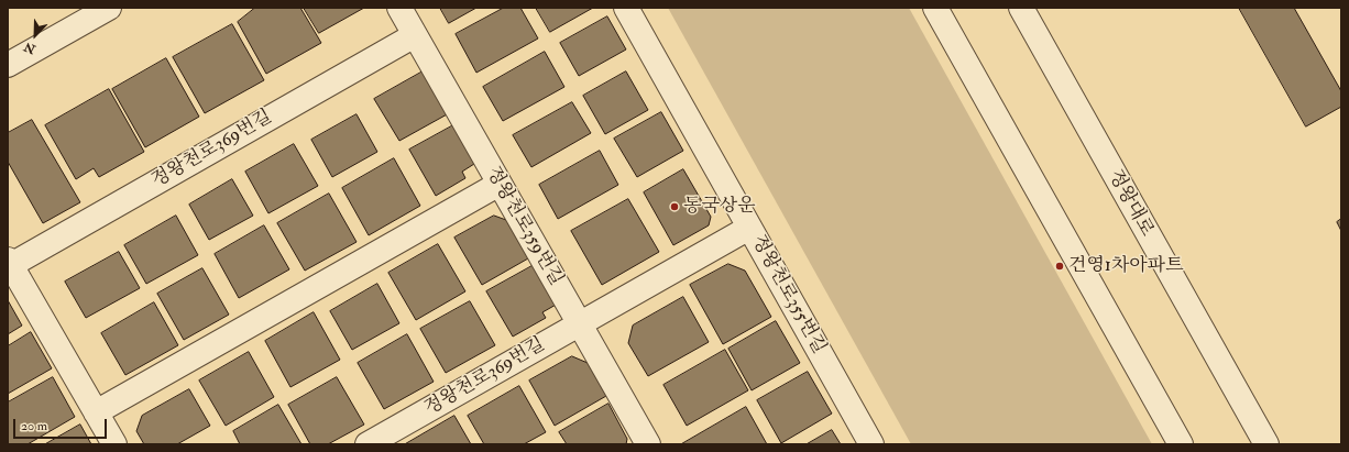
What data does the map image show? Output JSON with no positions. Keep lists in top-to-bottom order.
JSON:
{
  "streets": {
    "street": [
      "정왕천로369번길",
      "정왕대로",
      "정왕천로359번길",
      "정왕천로355번길"
    ]
  },
  "crossings": [
    ["정왕천로369번길", "정왕천로359번길"],
    ["정왕천로369번길", "정왕천로355번길"]
  ],
  "places": ["동국상운", "건영1차아파트"],
  "scale_bar": "20 m",
  "north": "bottom left"
}
